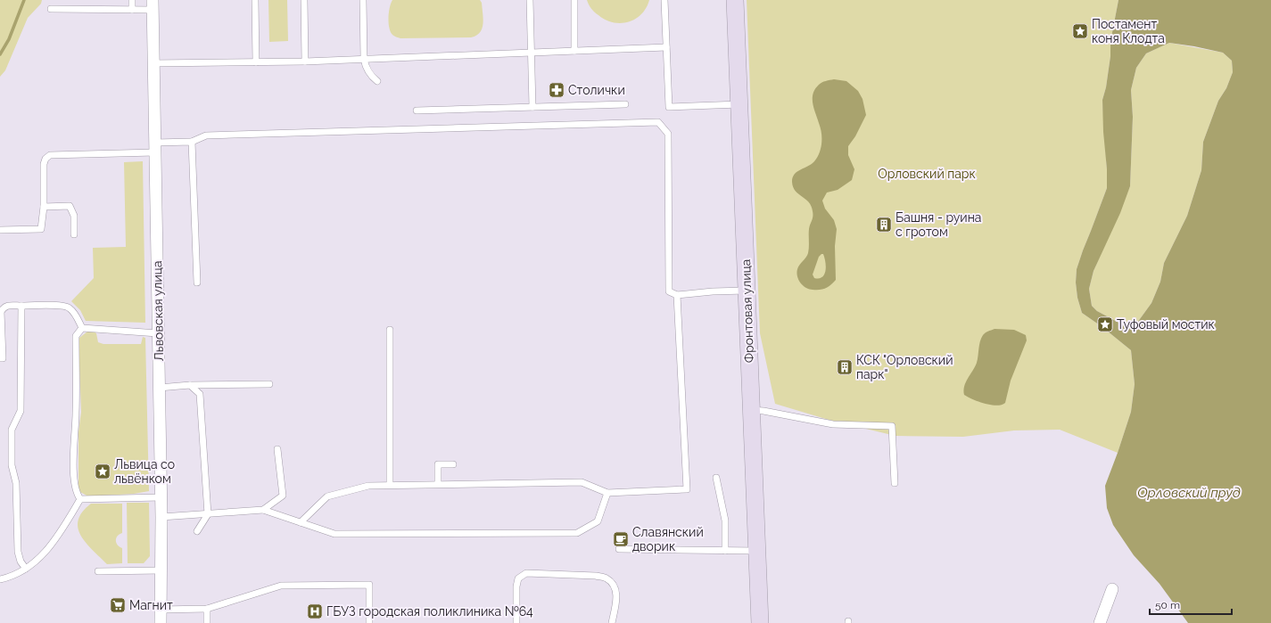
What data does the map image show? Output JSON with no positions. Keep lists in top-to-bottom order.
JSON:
{
  "streets": {
    "main road": ["Фронтовая улица"],
    "street": ["Львовская улица"]
  },
  "water": ["Орловский пруд"],
  "parks": ["Орловский парк"],
  "places": {
    "place": ["Постамент коня Клодта", "Туфовый мостик", "Львица со львёнком"],
    "pharmacy": ["Столички"],
    "building": ["Башня - руина с гротом", "КСК \"Орловский парк\""],
    "cafe": ["Славянский дворик"],
    "supermarket": ["Магнит"],
    "hospital": ["ГБУЗ городская поликлиника №64"]
  },
  "scale_bar": "50 m"
}
